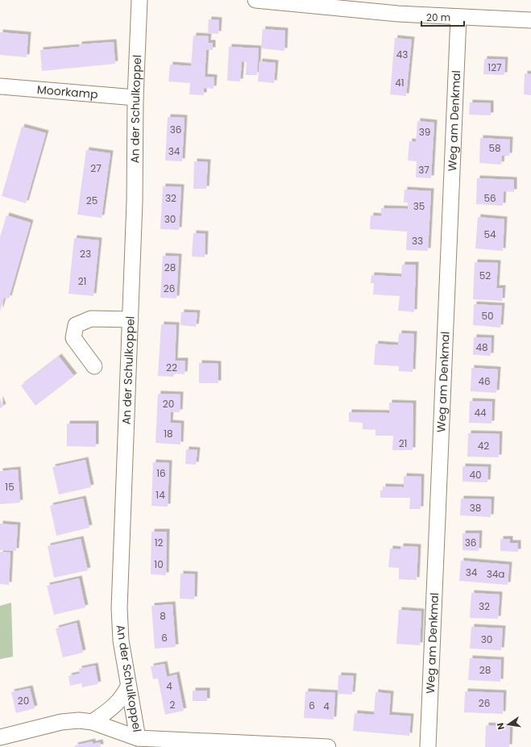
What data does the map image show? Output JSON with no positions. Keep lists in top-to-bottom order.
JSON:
{
  "streets": {
    "street": ["Moorkamp", "An der Schulkoppel", "Weg am Denkmal"]
  },
  "crossings": [
    ["Moorkamp", "An der Schulkoppel"]
  ],
  "house_numbers": [
    "43",
    "127",
    "41",
    "36",
    "39",
    "58",
    "34",
    "27",
    "37",
    "32",
    "56",
    "25",
    "35",
    "30",
    "54",
    "33",
    "23",
    "28",
    "52",
    "21",
    "26",
    "50",
    "48",
    "22",
    "46",
    "20",
    "44",
    "18",
    "21",
    "42",
    "16",
    "40",
    "15",
    "14",
    "38",
    "12",
    "36",
    "10",
    "34",
    "34a",
    "32",
    "8",
    "6",
    "30",
    "28",
    "4",
    "20",
    "26",
    "2",
    "6",
    "4"
  ],
  "scale_bar": "20 m",
  "north": "left"
}
